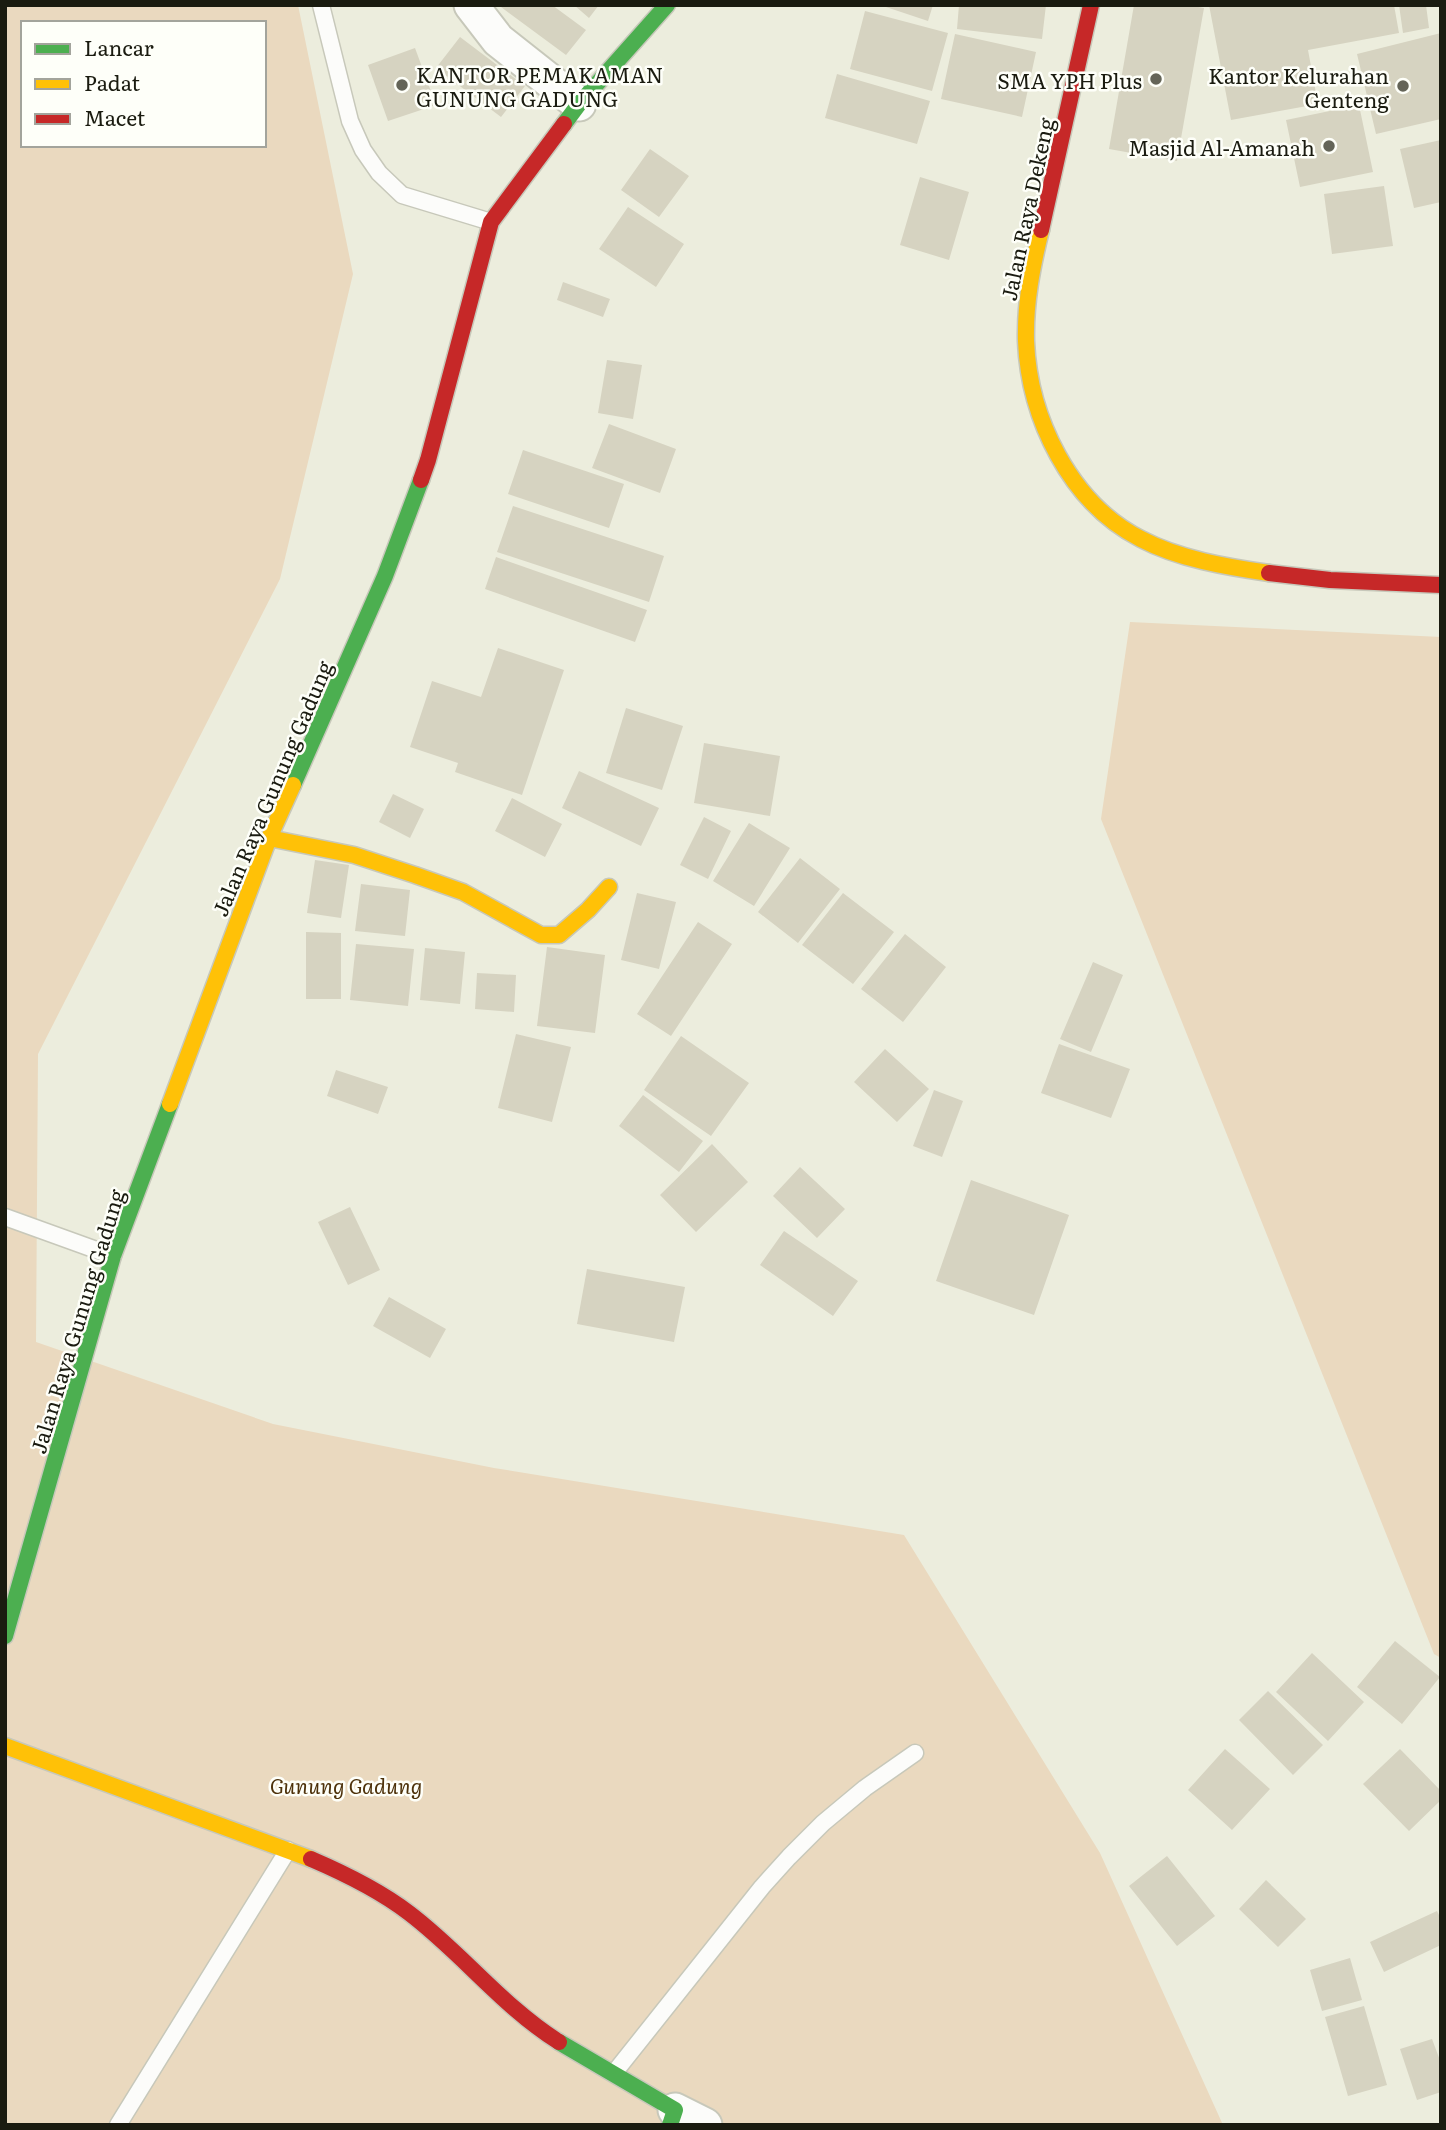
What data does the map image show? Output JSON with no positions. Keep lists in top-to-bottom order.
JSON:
{
  "streets": {
    "street": ["Jalan Raya Dekeng", "Jalan Raya Gunung Gadung"]
  },
  "parks": ["Gunung Gadung"],
  "places": [
    "SMA YPH Plus",
    "KANTOR PEMAKAMAN GUNUNG GADUNG",
    "Kantor Kelurahan Genteng",
    "Masjid Al-Amanah"
  ],
  "legend": ["Lancar", "Padat", "Macet"]
}
